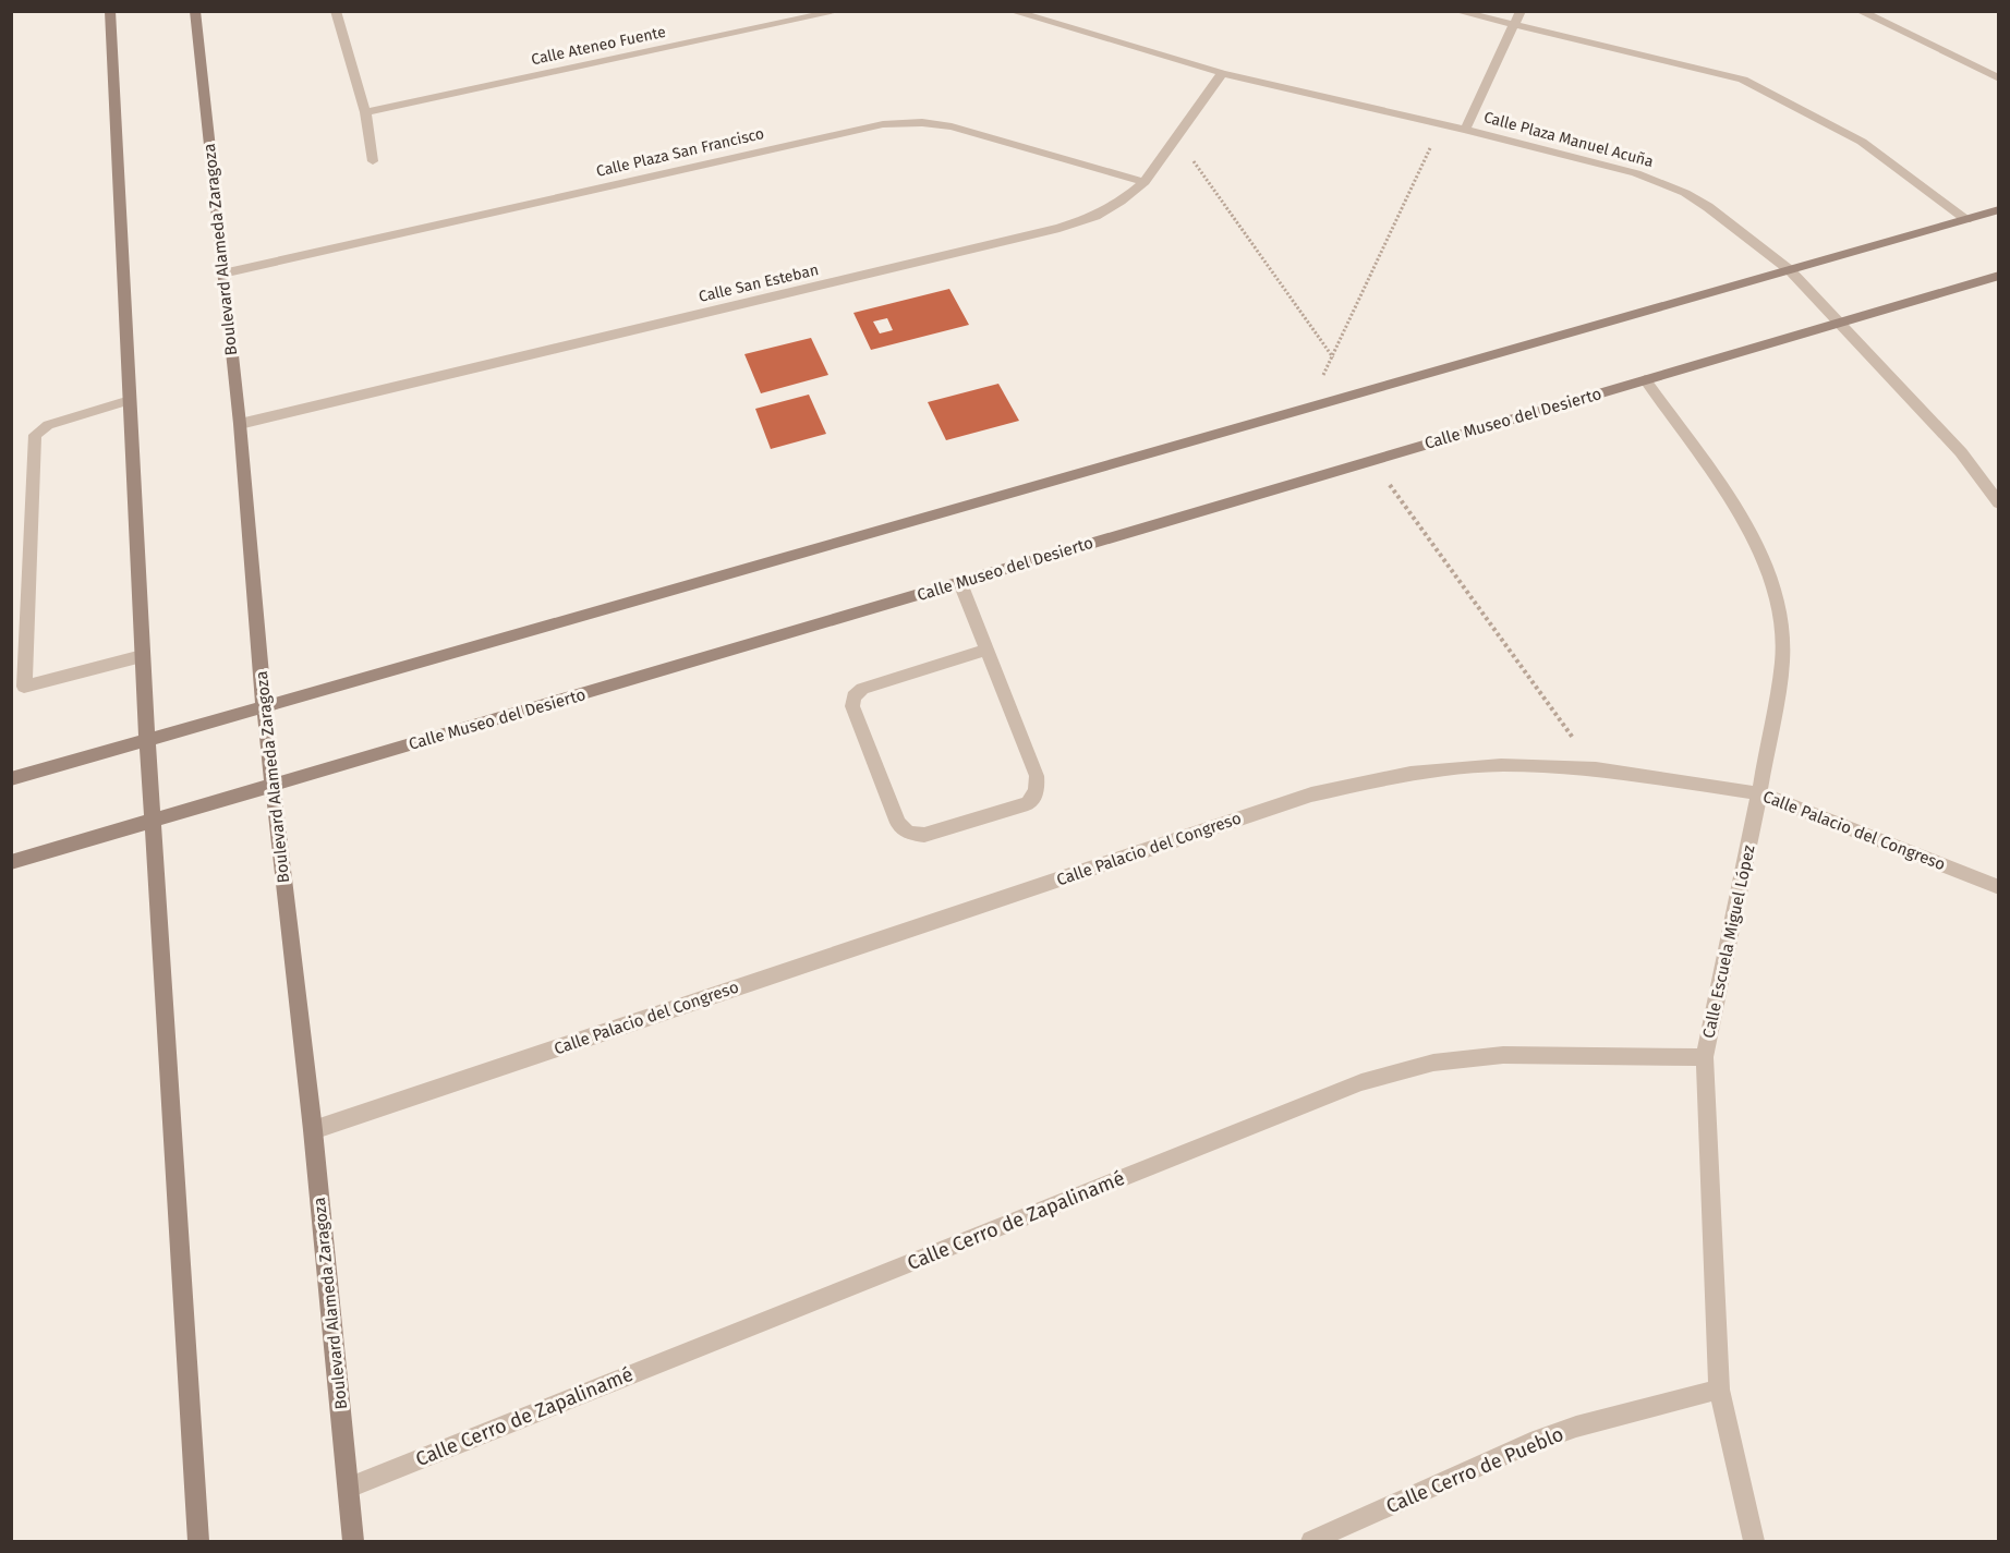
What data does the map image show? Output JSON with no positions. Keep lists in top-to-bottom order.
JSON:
{
  "streets": {
    "street": [
      "Calle Ateneo Fuente",
      "Calle Plaza Manuel Acuña",
      "Calle Plaza San Francisco",
      "Boulevard Alameda Zaragoza",
      "Calle San Esteban",
      "Calle Museo del Desierto",
      "Calle Palacio del Congreso",
      "Calle Escuela Miguel López",
      "Calle Cerro de Zapalinamé",
      "Calle Cerro de Pueblo"
    ]
  },
  "crossings": [
    ["Calle Plaza Manuel Acuña", "Calle San Esteban"],
    ["Calle Plaza Manuel Acuña", "Calle Museo del Desierto"],
    ["Calle Plaza San Francisco", "Boulevard Alameda Zaragoza"],
    ["Calle Plaza San Francisco", "Calle San Esteban"],
    ["Boulevard Alameda Zaragoza", "Calle San Esteban"],
    ["Boulevard Alameda Zaragoza", "Calle Museo del Desierto"],
    ["Boulevard Alameda Zaragoza", "Calle Palacio del Congreso"],
    ["Boulevard Alameda Zaragoza", "Calle Cerro de Zapalinamé"],
    ["Calle Museo del Desierto", "Calle Escuela Miguel López"],
    ["Calle Palacio del Congreso", "Calle Escuela Miguel López"],
    ["Calle Escuela Miguel López", "Calle Cerro de Zapalinamé"],
    ["Calle Escuela Miguel López", "Calle Cerro de Pueblo"]
  ]
}
